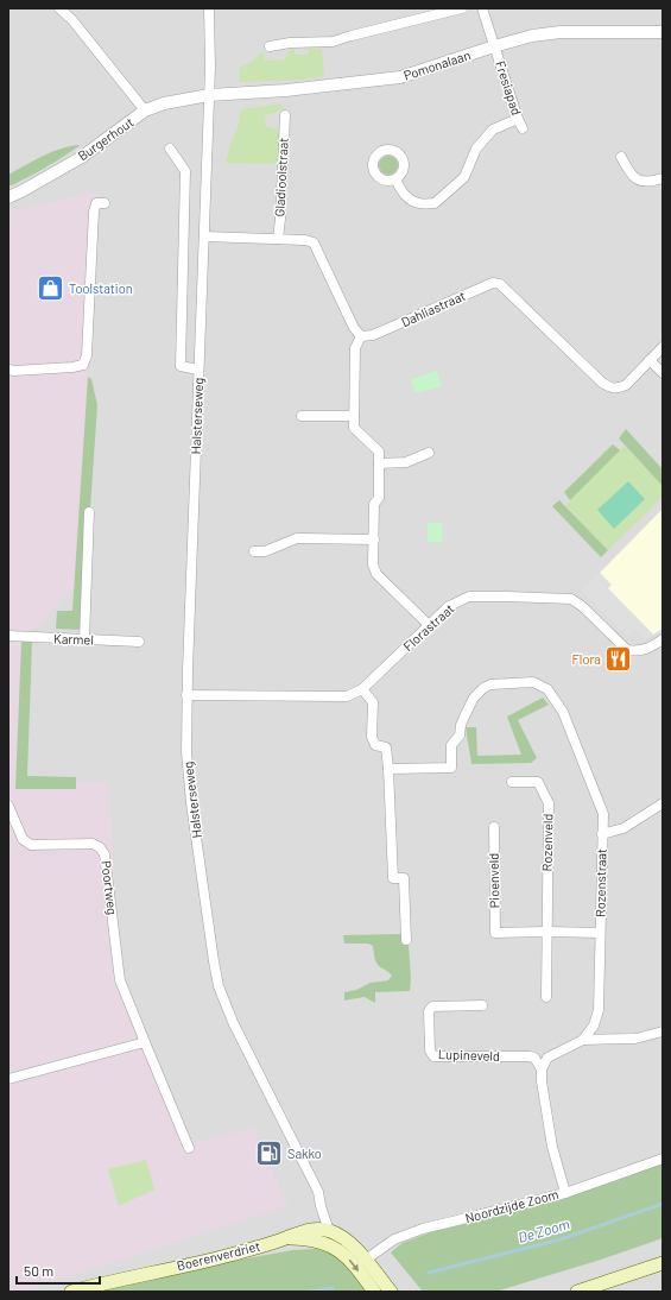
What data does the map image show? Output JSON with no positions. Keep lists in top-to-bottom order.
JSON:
{
  "streets": {
    "main road": ["Boerenverdriet"],
    "street": [
      "Pomonalaan",
      "Fresiapad",
      "Burgerhout",
      "Gladioolstraat",
      "Dahliastraat",
      "Halsterseweg",
      "Florastraat",
      "Karmel",
      "Rozenveld",
      "Pioenveld",
      "Rozenstraat",
      "Poortweg",
      "Lupineveld",
      "Noordzijde Zoom"
    ]
  },
  "crossings": [
    ["Pomonalaan", "Fresiapad"],
    ["Pomonalaan", "Burgerhout"],
    ["Pomonalaan", "Halsterseweg"],
    ["Burgerhout", "Halsterseweg"],
    ["Halsterseweg", "Florastraat"],
    ["Halsterseweg", "Boerenverdriet"],
    ["Rozenveld", "Pioenveld"]
  ],
  "water": ["De Zoom"],
  "places": {
    "shop": ["Toolstation"],
    "restaurant": ["Flora"],
    "fuel station": ["Sakko"]
  },
  "scale_bar": "50 m"
}
